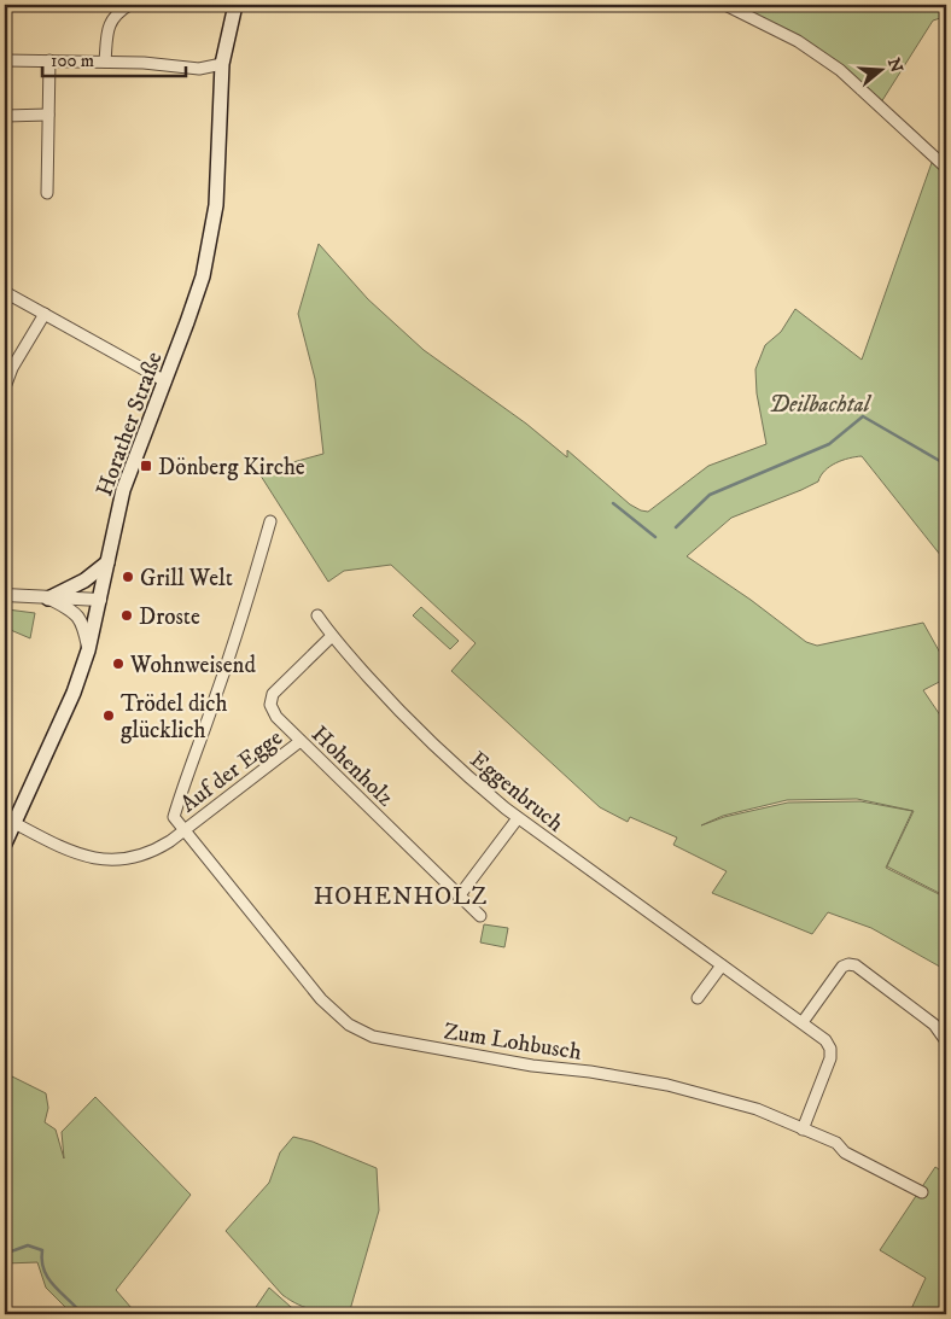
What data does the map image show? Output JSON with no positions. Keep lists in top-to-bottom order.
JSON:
{
  "streets": {
    "main road": ["Horather Straße"],
    "street": [
      "Hohenholz",
      "Auf der Egge",
      "Eggenbruch",
      "Zum Lohbusch"
    ]
  },
  "crossings": [
    ["Horather Straße", "Auf der Egge"],
    ["Hohenholz", "Auf der Egge"],
    ["Hohenholz", "Eggenbruch"],
    ["Auf der Egge", "Zum Lohbusch"],
    ["Eggenbruch", "Zum Lohbusch"]
  ],
  "districts": ["HOHENHOLZ"],
  "parks": ["Deilbachtal"],
  "places": {
    "transit": ["Dönberg Kirche"],
    "other": [
      "Grill Welt",
      "Droste",
      "Wohnweisend",
      "Trödel dich glücklich"
    ]
  },
  "scale_bar": "100 m",
  "north": "right"
}
